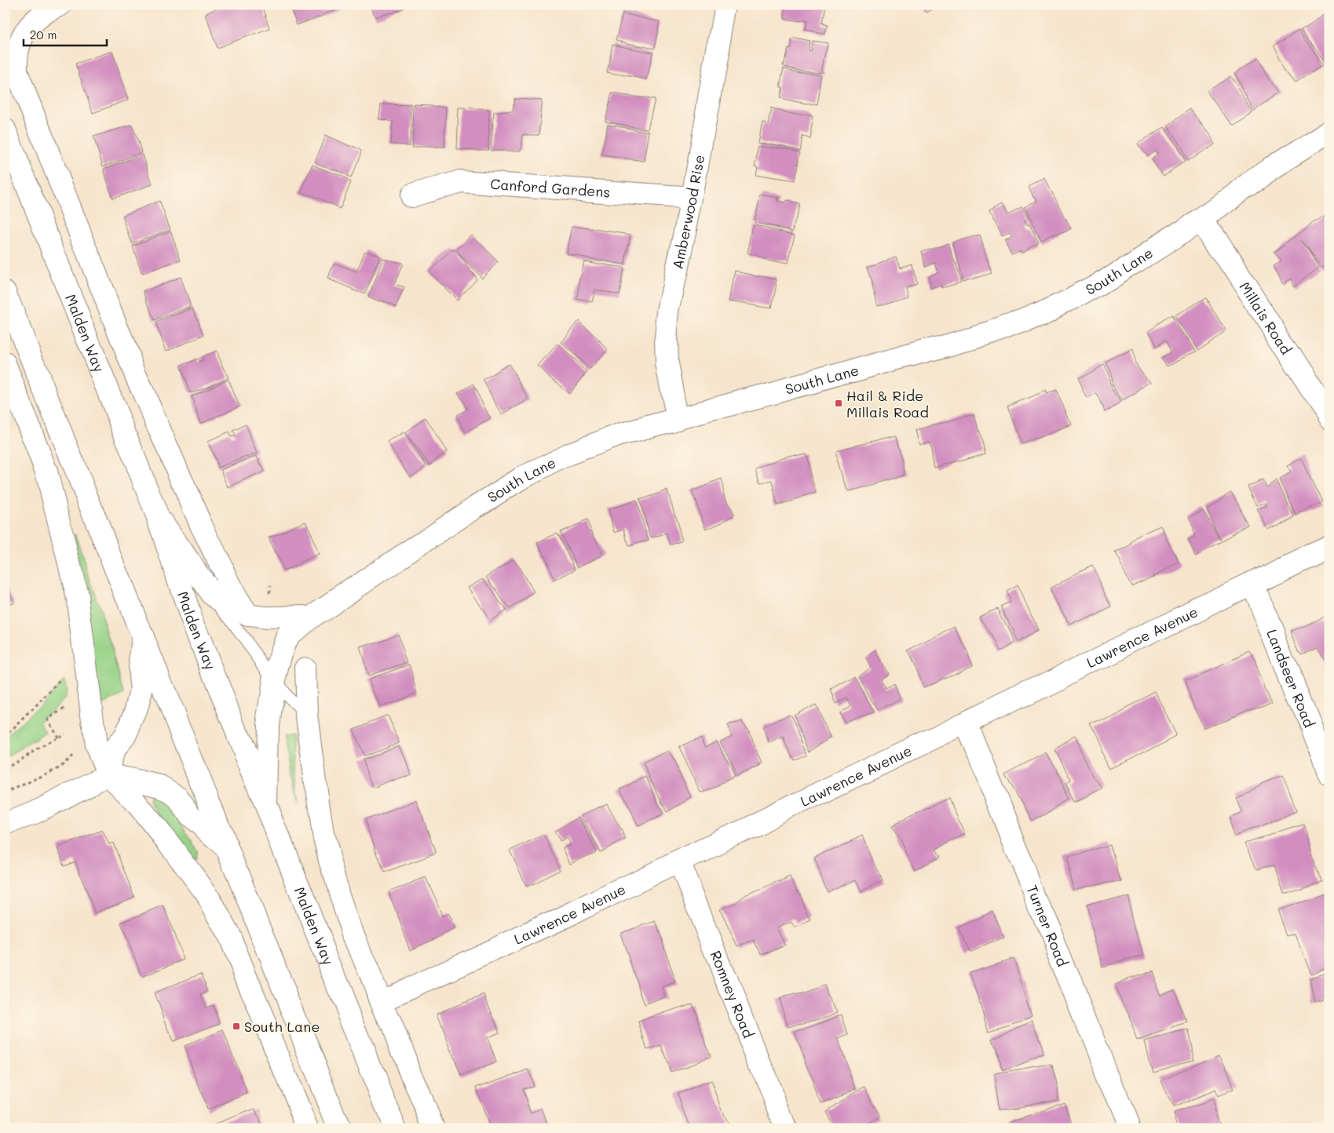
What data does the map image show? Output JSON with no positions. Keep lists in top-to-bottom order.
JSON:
{
  "streets": {
    "main road": [
      "Canford Gardens",
      "Amberwood Rise",
      "South Lane",
      "Millais Road",
      "Malden Way",
      "Lawrence Avenue",
      "Landseer Road",
      "Turner Road",
      "Romney Road"
    ]
  },
  "crossings": [
    ["Canford Gardens", "Amberwood Rise"],
    ["Amberwood Rise", "South Lane"],
    ["South Lane", "Millais Road"],
    ["South Lane", "Malden Way"],
    ["Lawrence Avenue", "Landseer Road"],
    ["Lawrence Avenue", "Turner Road"],
    ["Lawrence Avenue", "Romney Road"]
  ],
  "places": {
    "transit": ["Hail & Ride Millais Road", "South Lane"]
  },
  "scale_bar": "20 m"
}
